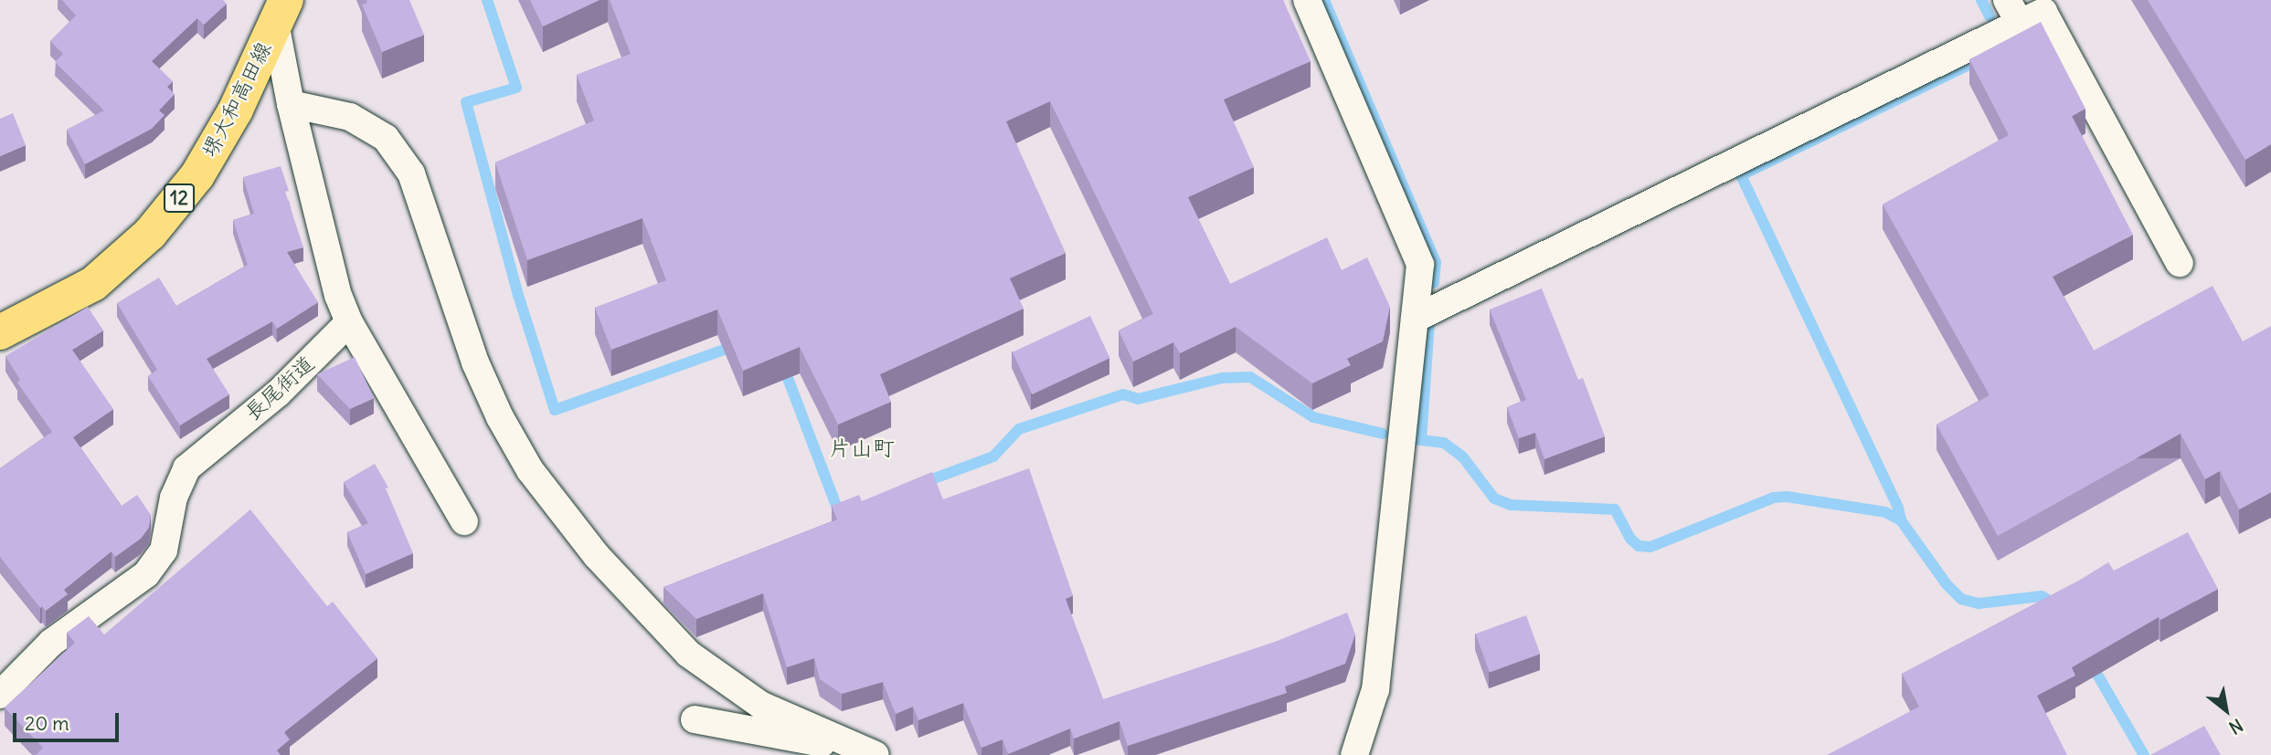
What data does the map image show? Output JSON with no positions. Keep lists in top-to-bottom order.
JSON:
{
  "streets": {
    "main road": ["堺大和高田線", "12"],
    "street": ["長尾街道"]
  },
  "districts": ["片山町"],
  "scale_bar": "20 m",
  "north": "bottom right"
}
